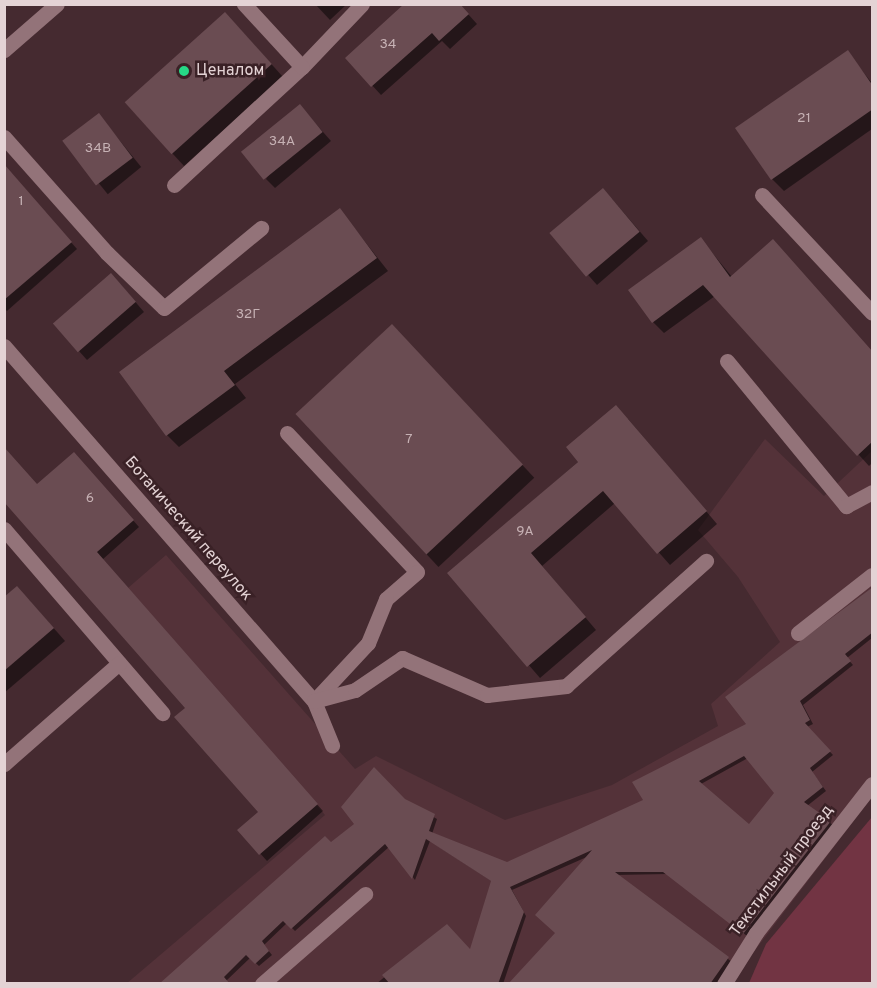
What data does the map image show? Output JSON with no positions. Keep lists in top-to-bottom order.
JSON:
{
  "streets": {
    "street": ["Ботанический переулок", "Текстильный проезд"]
  },
  "places": ["Ценалом"],
  "house_numbers": [
    "34",
    "21",
    "34А",
    "34В",
    "1",
    "32Г",
    "7",
    "6",
    "9А"
  ]
}
